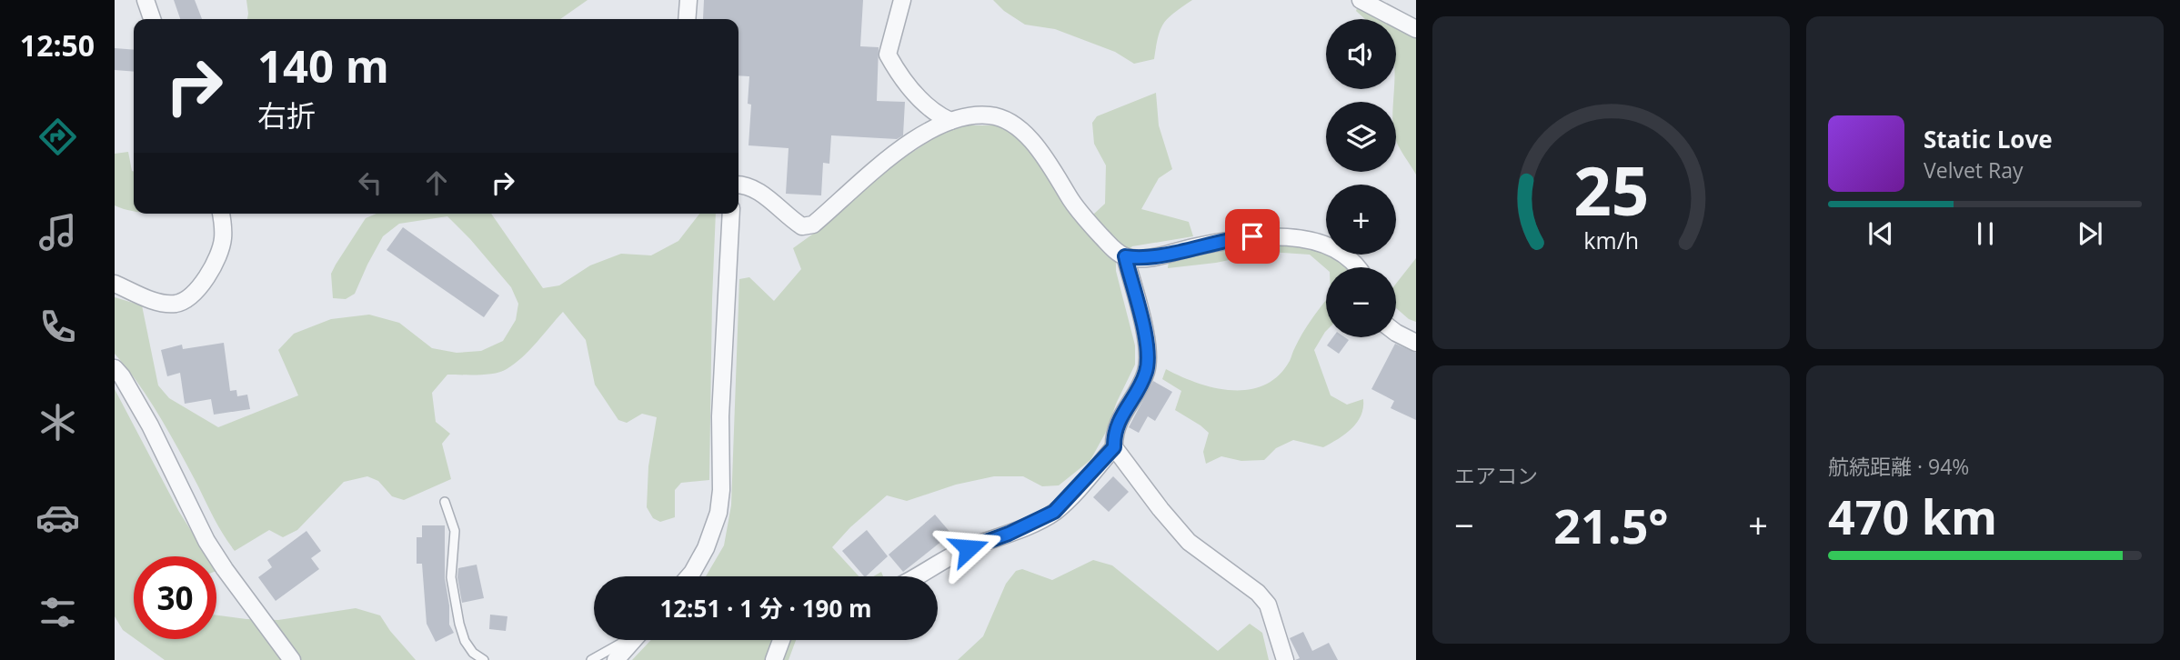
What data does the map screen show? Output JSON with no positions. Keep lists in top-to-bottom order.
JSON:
{
  "page": {
    "tabs": "12:50",
    "map_buttons": ["+", "−"],
    "turn": ["140 m", "右折"],
    "song": ["Static Love", "Velvet Ray"],
    "tile": [
      "エアコン",
      ["航続距離 · 94%", "470 km"]
    ],
    "heat": ["−", "21.5°", "+"],
    "limit": "30",
    "trip": "12:51 · 1 分 · 190 m",
    "gauge": ["25", "km/h"]
  }
}
